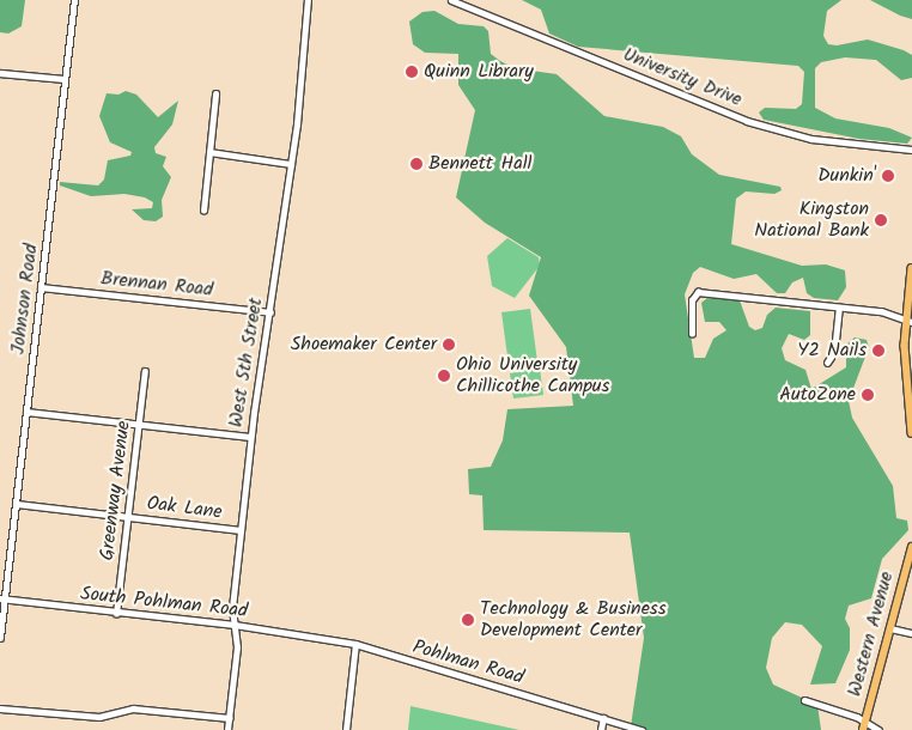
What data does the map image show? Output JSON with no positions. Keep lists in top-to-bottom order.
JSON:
{
  "streets": {
    "main road": ["Western Avenue"],
    "street": [
      "University Drive",
      "Brennan Road",
      "Johnson Road",
      "West 5th Street",
      "Greenway Avenue",
      "Oak Lane",
      "South Pohlman Road",
      "Pohlman Road"
    ]
  },
  "crossings": [
    ["Brennan Road", "Johnson Road"],
    ["Brennan Road", "West 5th Street"],
    ["Johnson Road", "Oak Lane"],
    ["Johnson Road", "South Pohlman Road"],
    ["West 5th Street", "Oak Lane"],
    ["West 5th Street", "South Pohlman Road"],
    ["Greenway Avenue", "Oak Lane"],
    ["Greenway Avenue", "South Pohlman Road"],
    ["South Pohlman Road", "Pohlman Road"]
  ],
  "places": [
    "Quinn Library",
    "Bennett Hall",
    "Dunkin'",
    "Kingston National Bank",
    "Shoemaker Center",
    "Y2 Nails",
    "Ohio University Chillicothe Campus",
    "AutoZone",
    "Technology & Business Development Center"
  ]
}
